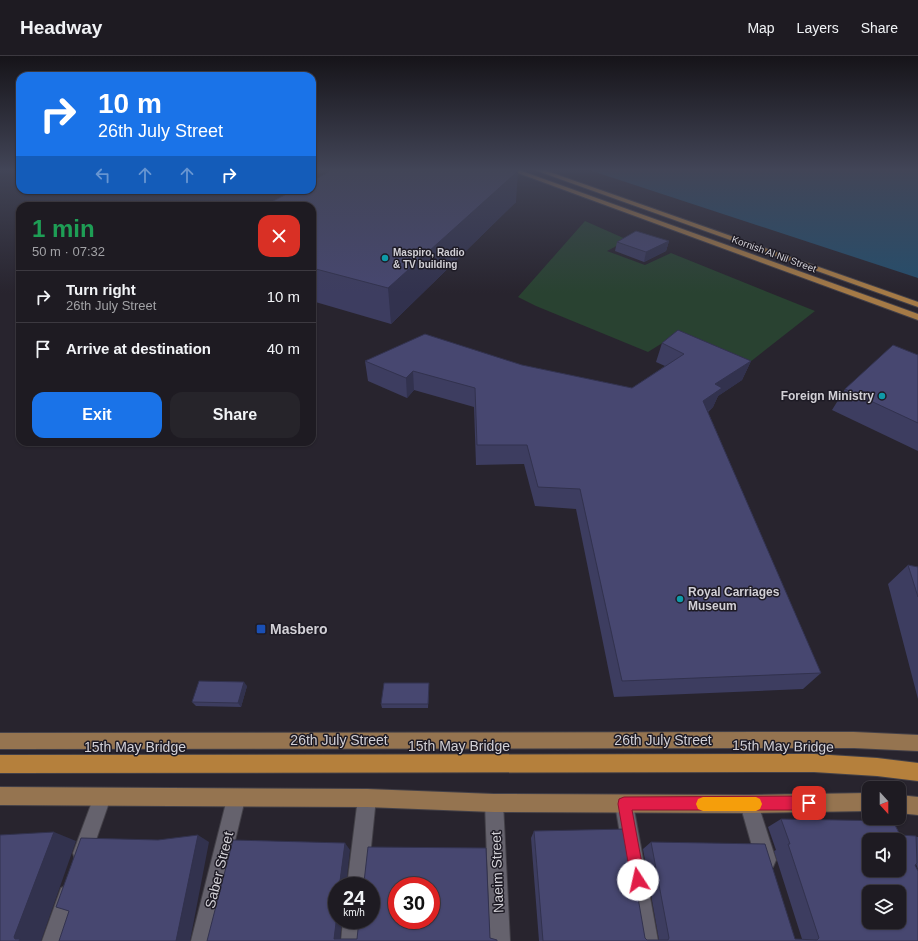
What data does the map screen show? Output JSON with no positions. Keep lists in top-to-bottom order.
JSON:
{
  "streets": {
    "highway": ["Kornish Al Nil Street", "15th May Bridge"],
    "main road": ["26th July Street"],
    "street": ["Saber Street", "Naeim Street"]
  },
  "places": {
    "other": ["Maspiro, Radio & TV building", "Foreign Ministry", "Royal Carriages Museum"],
    "transit": ["Masbero"]
  },
  "north": "bottom",
  "page": {
    "header": "Headway",
    "nav": ["Map", "Layers", "Share"],
    "turn": ["10 m", "26th July Street"],
    "heading": ["1 min", "50 m · 07:32"],
    "list": [
      {
        "name": "Turn right",
        "note": "26th July Street",
        "value": "10 m"
      },
      {
        "name": "Arrive at destination",
        "value": "40 m"
      }
    ],
    "buttons": ["Exit", "Share"],
    "speed": "24 km/h",
    "limit": "30"
  }
}
